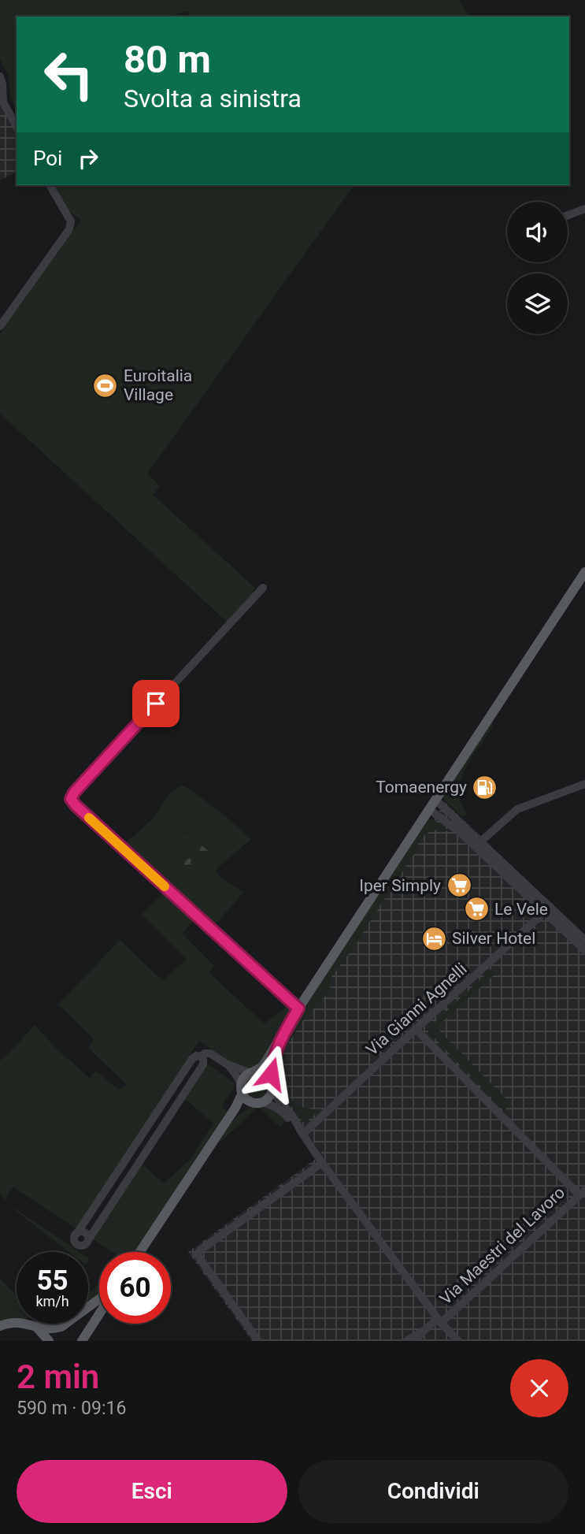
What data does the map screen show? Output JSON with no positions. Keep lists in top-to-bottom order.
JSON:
{
  "streets": {
    "street": ["Via Gianni Agnelli", "Via Maestri del Lavoro"]
  },
  "places": {
    "sports": ["Euroitalia Village"],
    "fuel station": ["Tomaenergy"],
    "supermarket": ["Iper Simply", "Le Vele"],
    "hotel": ["Silver Hotel"]
  },
  "page": {
    "turn": ["80 m", "Svolta a sinistra"],
    "then": "Poi",
    "speed": "55 km/h",
    "limit": "60",
    "heading": ["2 min", "590 m · 09:16"],
    "buttons": ["Esci", "Condividi"]
  }
}
